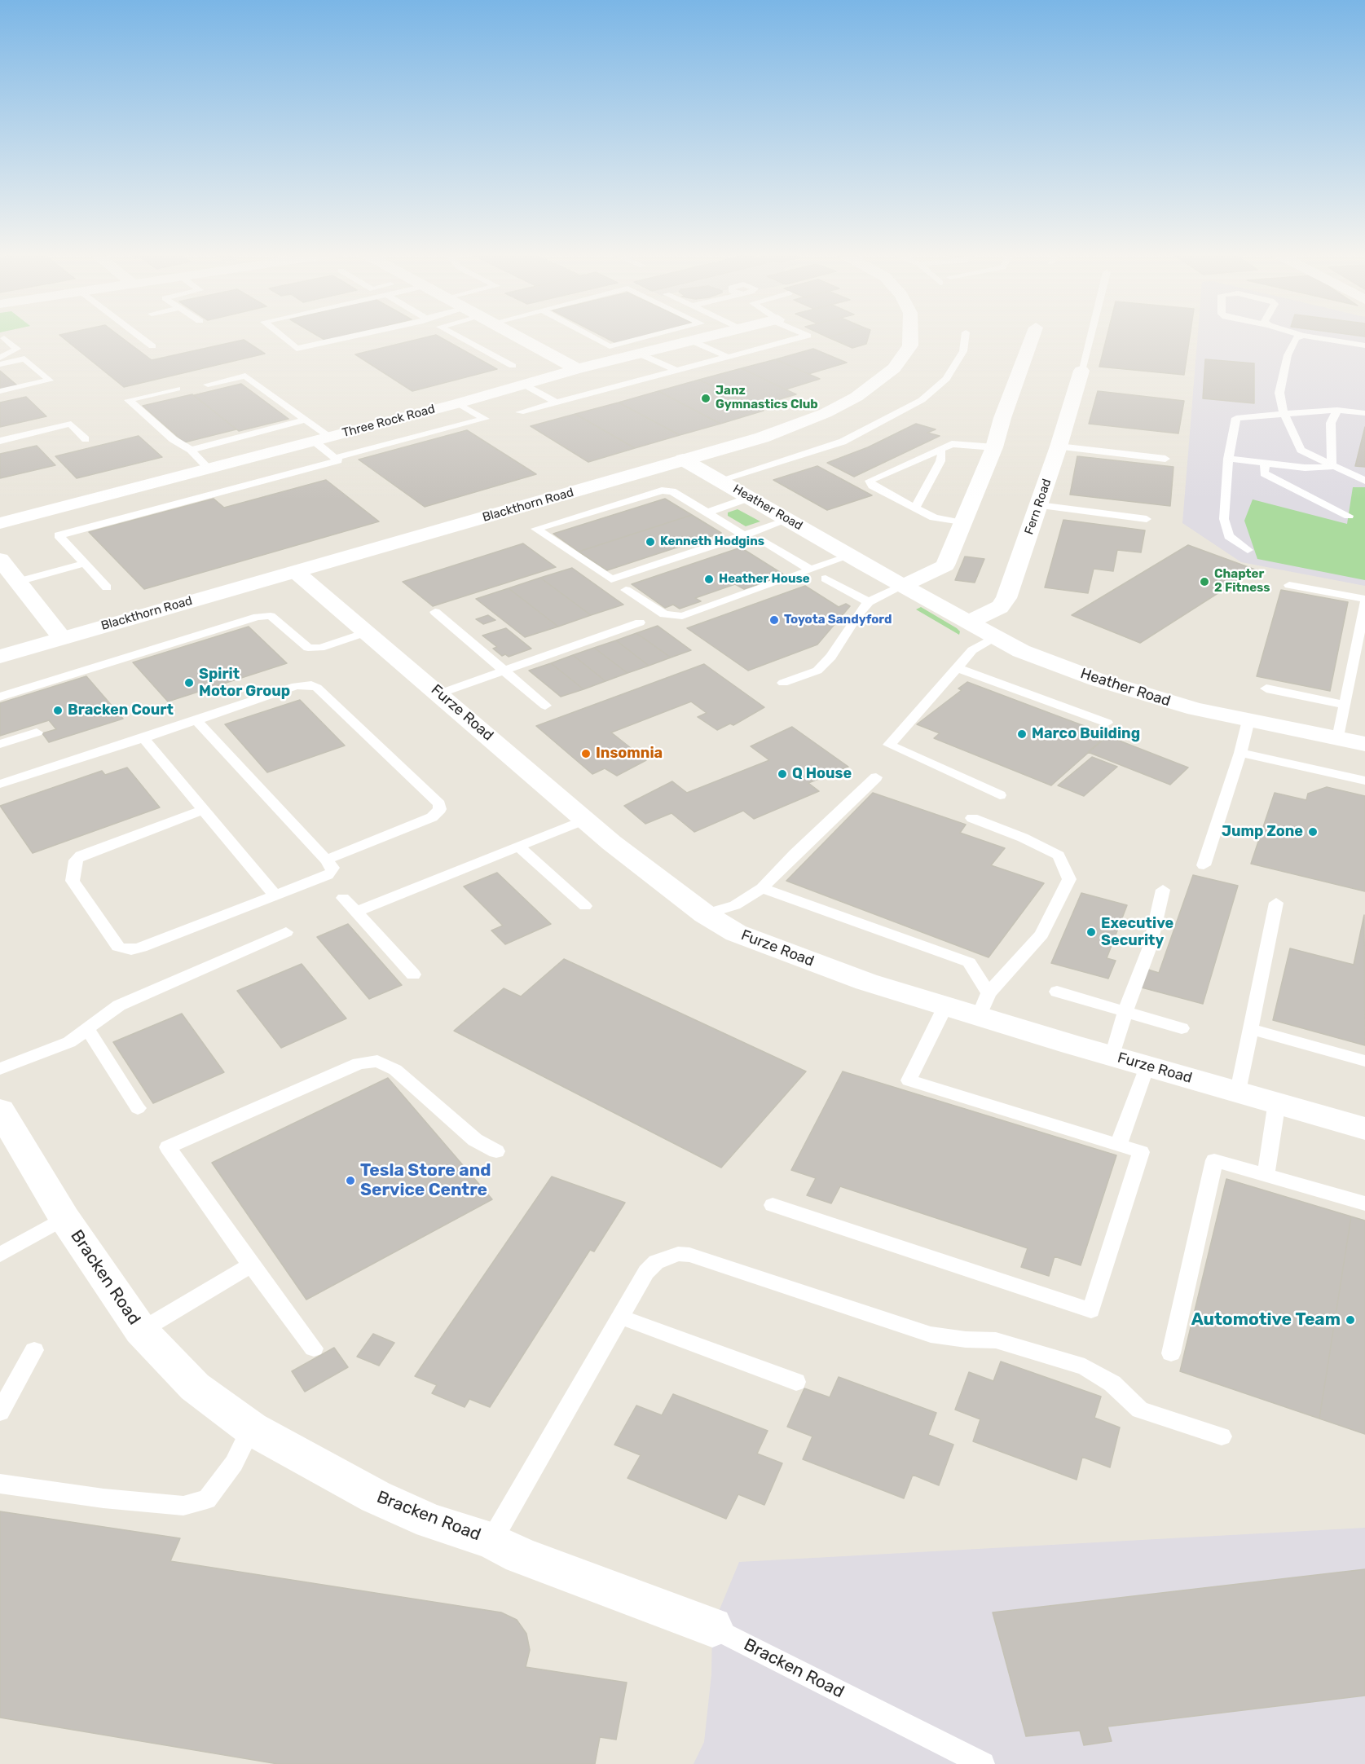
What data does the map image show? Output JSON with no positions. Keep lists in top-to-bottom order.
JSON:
{
  "streets": {
    "street": [
      "Three Rock Road",
      "Blackthorn Road",
      "Fern Road",
      "Heather Road",
      "Furze Road",
      "Bracken Road"
    ]
  },
  "crossings": [
    ["Blackthorn Road", "Heather Road"],
    ["Blackthorn Road", "Furze Road"],
    ["Fern Road", "Heather Road"]
  ],
  "places": [
    "Janz Gymnastics Club",
    "Kenneth Hodgins",
    "Heather House",
    "Chapter 2 Fitness",
    "Toyota Sandyford",
    "Spirit Motor Group",
    "Bracken Court",
    "Marco Building",
    "Insomnia",
    "Q House",
    "Jump Zone",
    "Executive Security",
    "Tesla Store and Service Centre",
    "Automotive Team"
  ]
}
